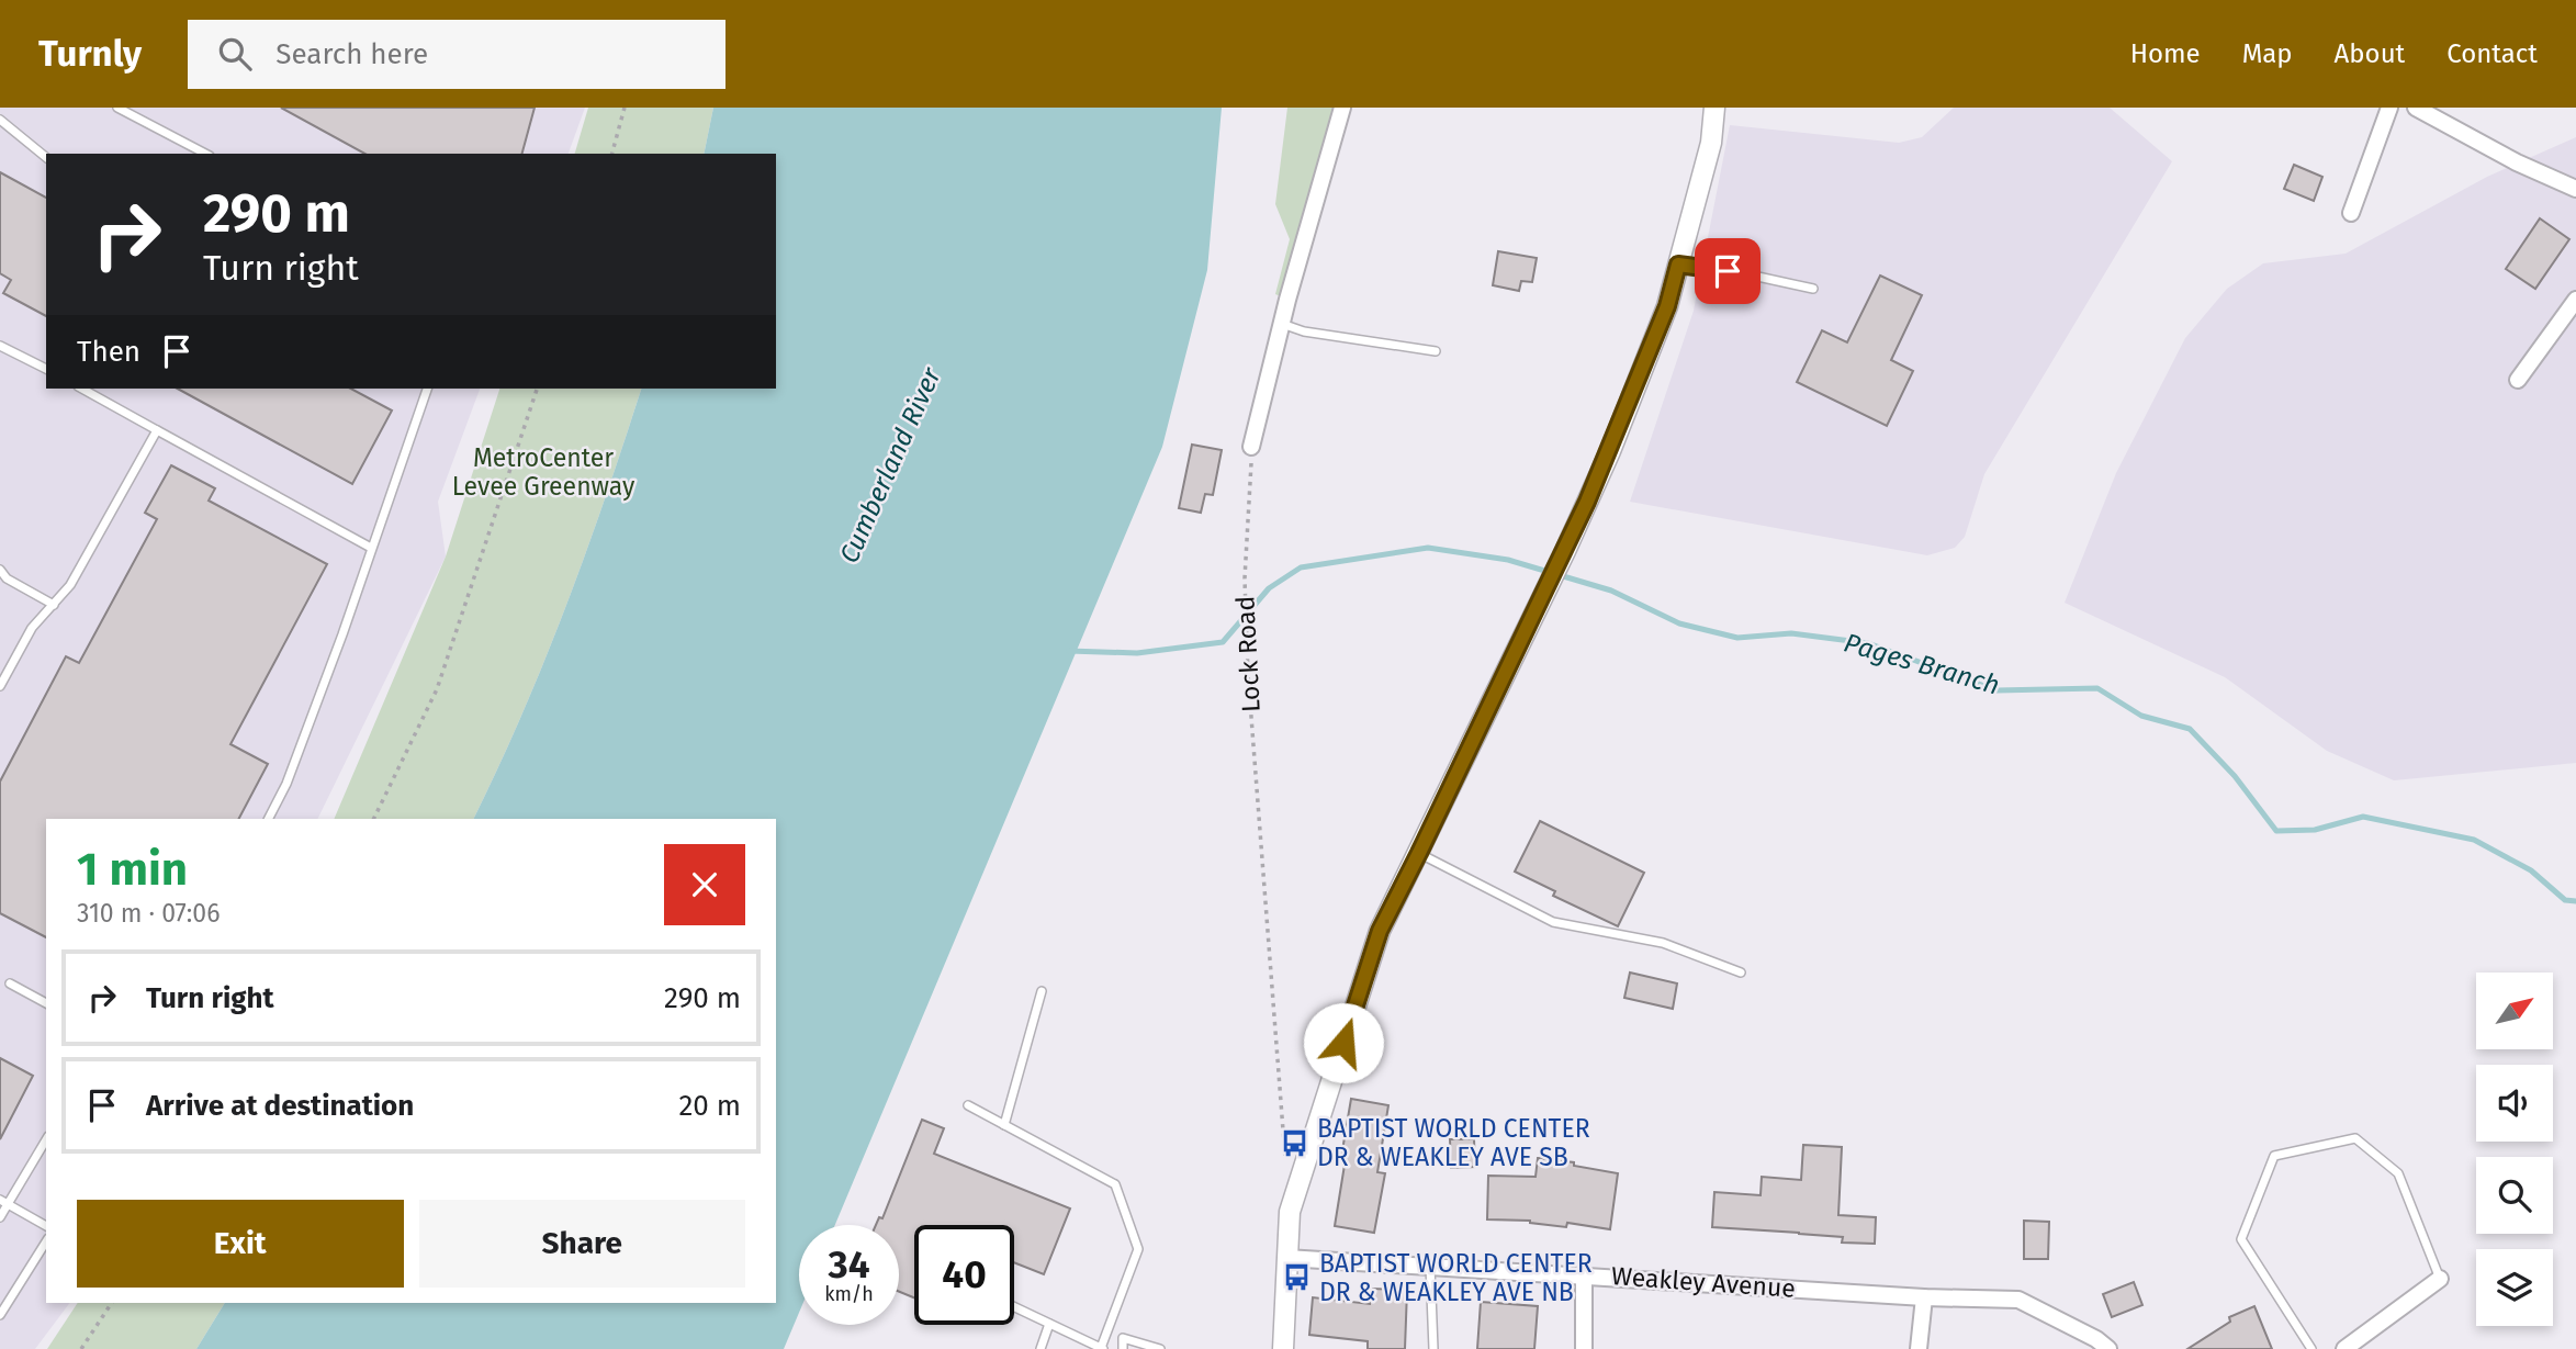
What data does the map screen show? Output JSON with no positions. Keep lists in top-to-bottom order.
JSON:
{
  "streets": {
    "street": ["Weakley Avenue"],
    "path": ["Lock Road"]
  },
  "water": ["Cumberland River", "Pages Branch"],
  "parks": ["MetroCenter Levee Greenway"],
  "places": {
    "bus stop": ["BAPTIST WORLD CENTER DR & WEAKLEY AVE SB", "BAPTIST WORLD CENTER DR & WEAKLEY AVE NB"]
  },
  "north": "top right",
  "page": {
    "header": "Turnly",
    "search": "Search here",
    "nav": [
      "Home",
      "Map",
      "About",
      "Contact"
    ],
    "turn": ["290 m", "Turn right"],
    "then": "Then",
    "heading": ["1 min", "310 m · 07:06"],
    "list": [
      {
        "name": "Turn right",
        "value": "290 m"
      },
      {
        "name": "Arrive at destination",
        "value": "20 m"
      }
    ],
    "buttons": ["Exit", "Share"],
    "speed": "34 km/h",
    "limit": "40"
  }
}
